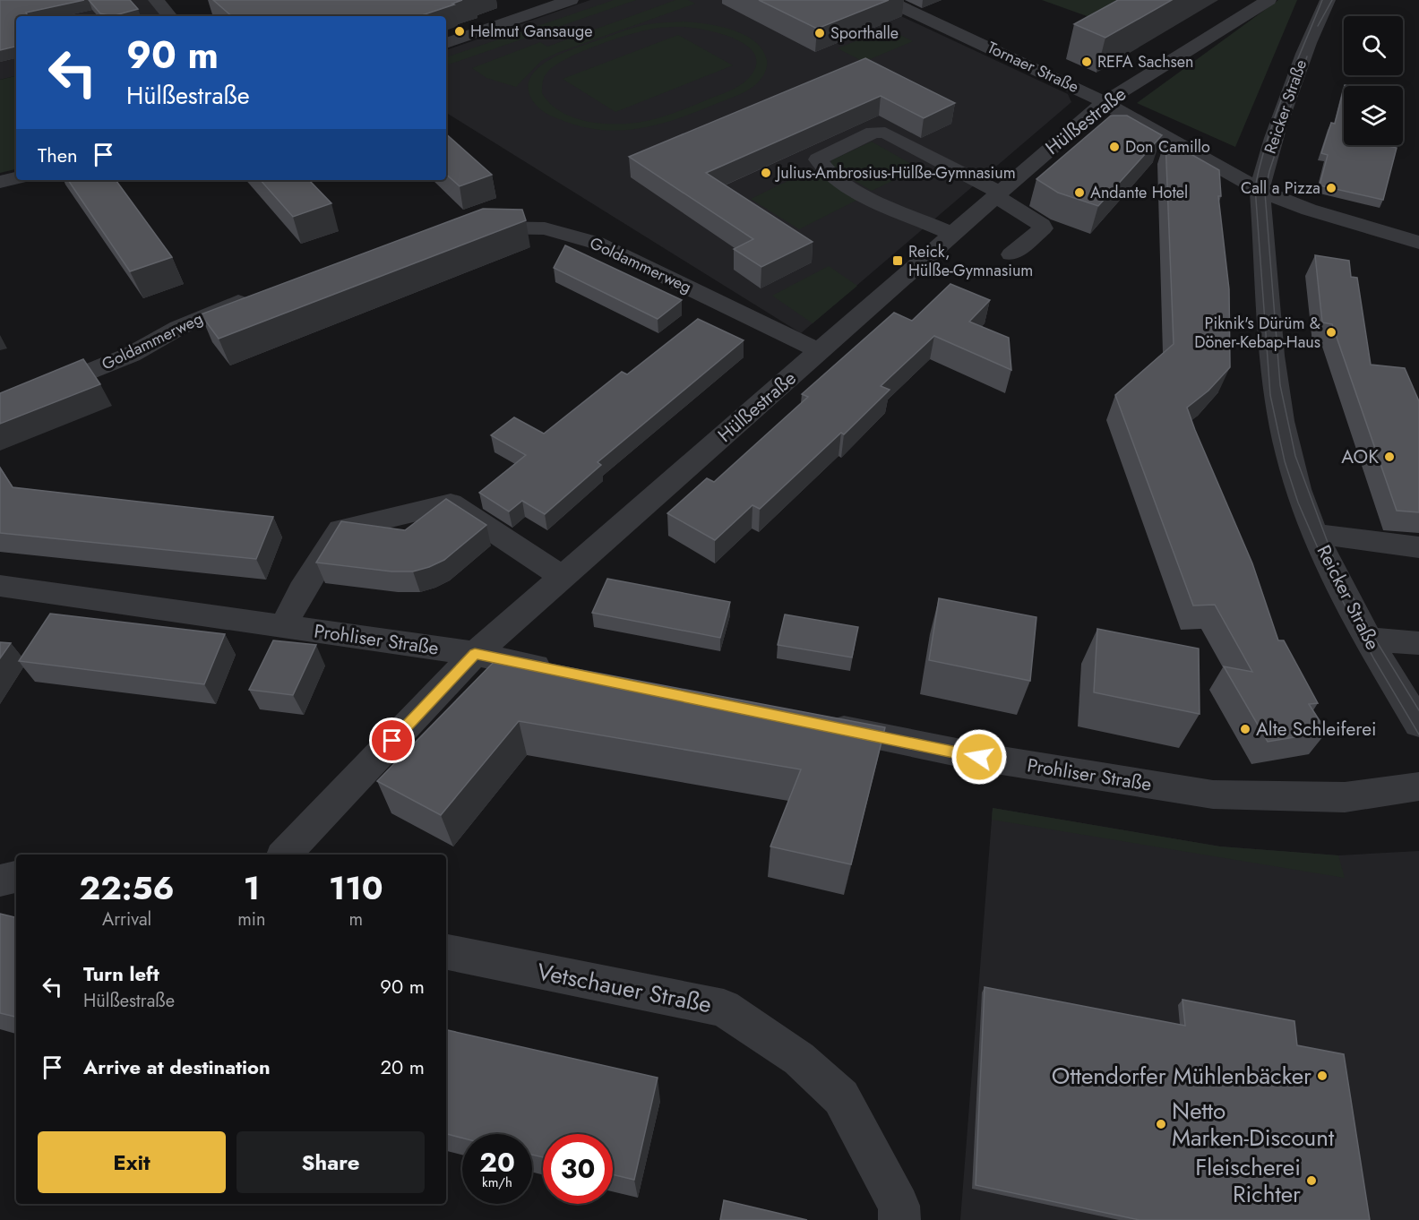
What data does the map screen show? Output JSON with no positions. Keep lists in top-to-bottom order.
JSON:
{
  "streets": {
    "street": [
      "Tornaer Straße",
      "Reicker Straße",
      "Hülßestraße",
      "Goldammerweg",
      "Prohliser Straße",
      "Vetschauer Straße"
    ]
  },
  "crossings": [
    ["Tornaer Straße", "Reicker Straße"],
    ["Tornaer Straße", "Hülßestraße"],
    ["Hülßestraße", "Goldammerweg"],
    ["Hülßestraße", "Prohliser Straße"]
  ],
  "places": {
    "other": [
      "Helmut Gansauge",
      "Sporthalle",
      "REFA Sachsen",
      "Don Camillo",
      "Julius-Ambrosius-Hülße-Gymnasium",
      "Call a Pizza",
      "Andante Hotel",
      "Piknik's Dürüm & Döner-Kebap-Haus",
      "AOK",
      "Alte Schleiferei",
      "Ottendorfer Mühlenbäcker",
      "Netto Marken-Discount",
      "Fleischerei Richter"
    ],
    "transit": ["Reick, Hülße-Gymnasium"]
  },
  "page": {
    "turn": ["90 m", "Hülßestraße"],
    "then": "Then",
    "eta": [
      "22:56",
      "Arrival",
      "1",
      "min",
      "110",
      "m"
    ],
    "list": [
      {
        "name": "Turn left",
        "note": "Hülßestraße",
        "value": "90 m"
      },
      {
        "name": "Arrive at destination",
        "value": "20 m"
      }
    ],
    "buttons": ["Exit", "Share"],
    "speed": "20 km/h",
    "limit": "30"
  }
}
